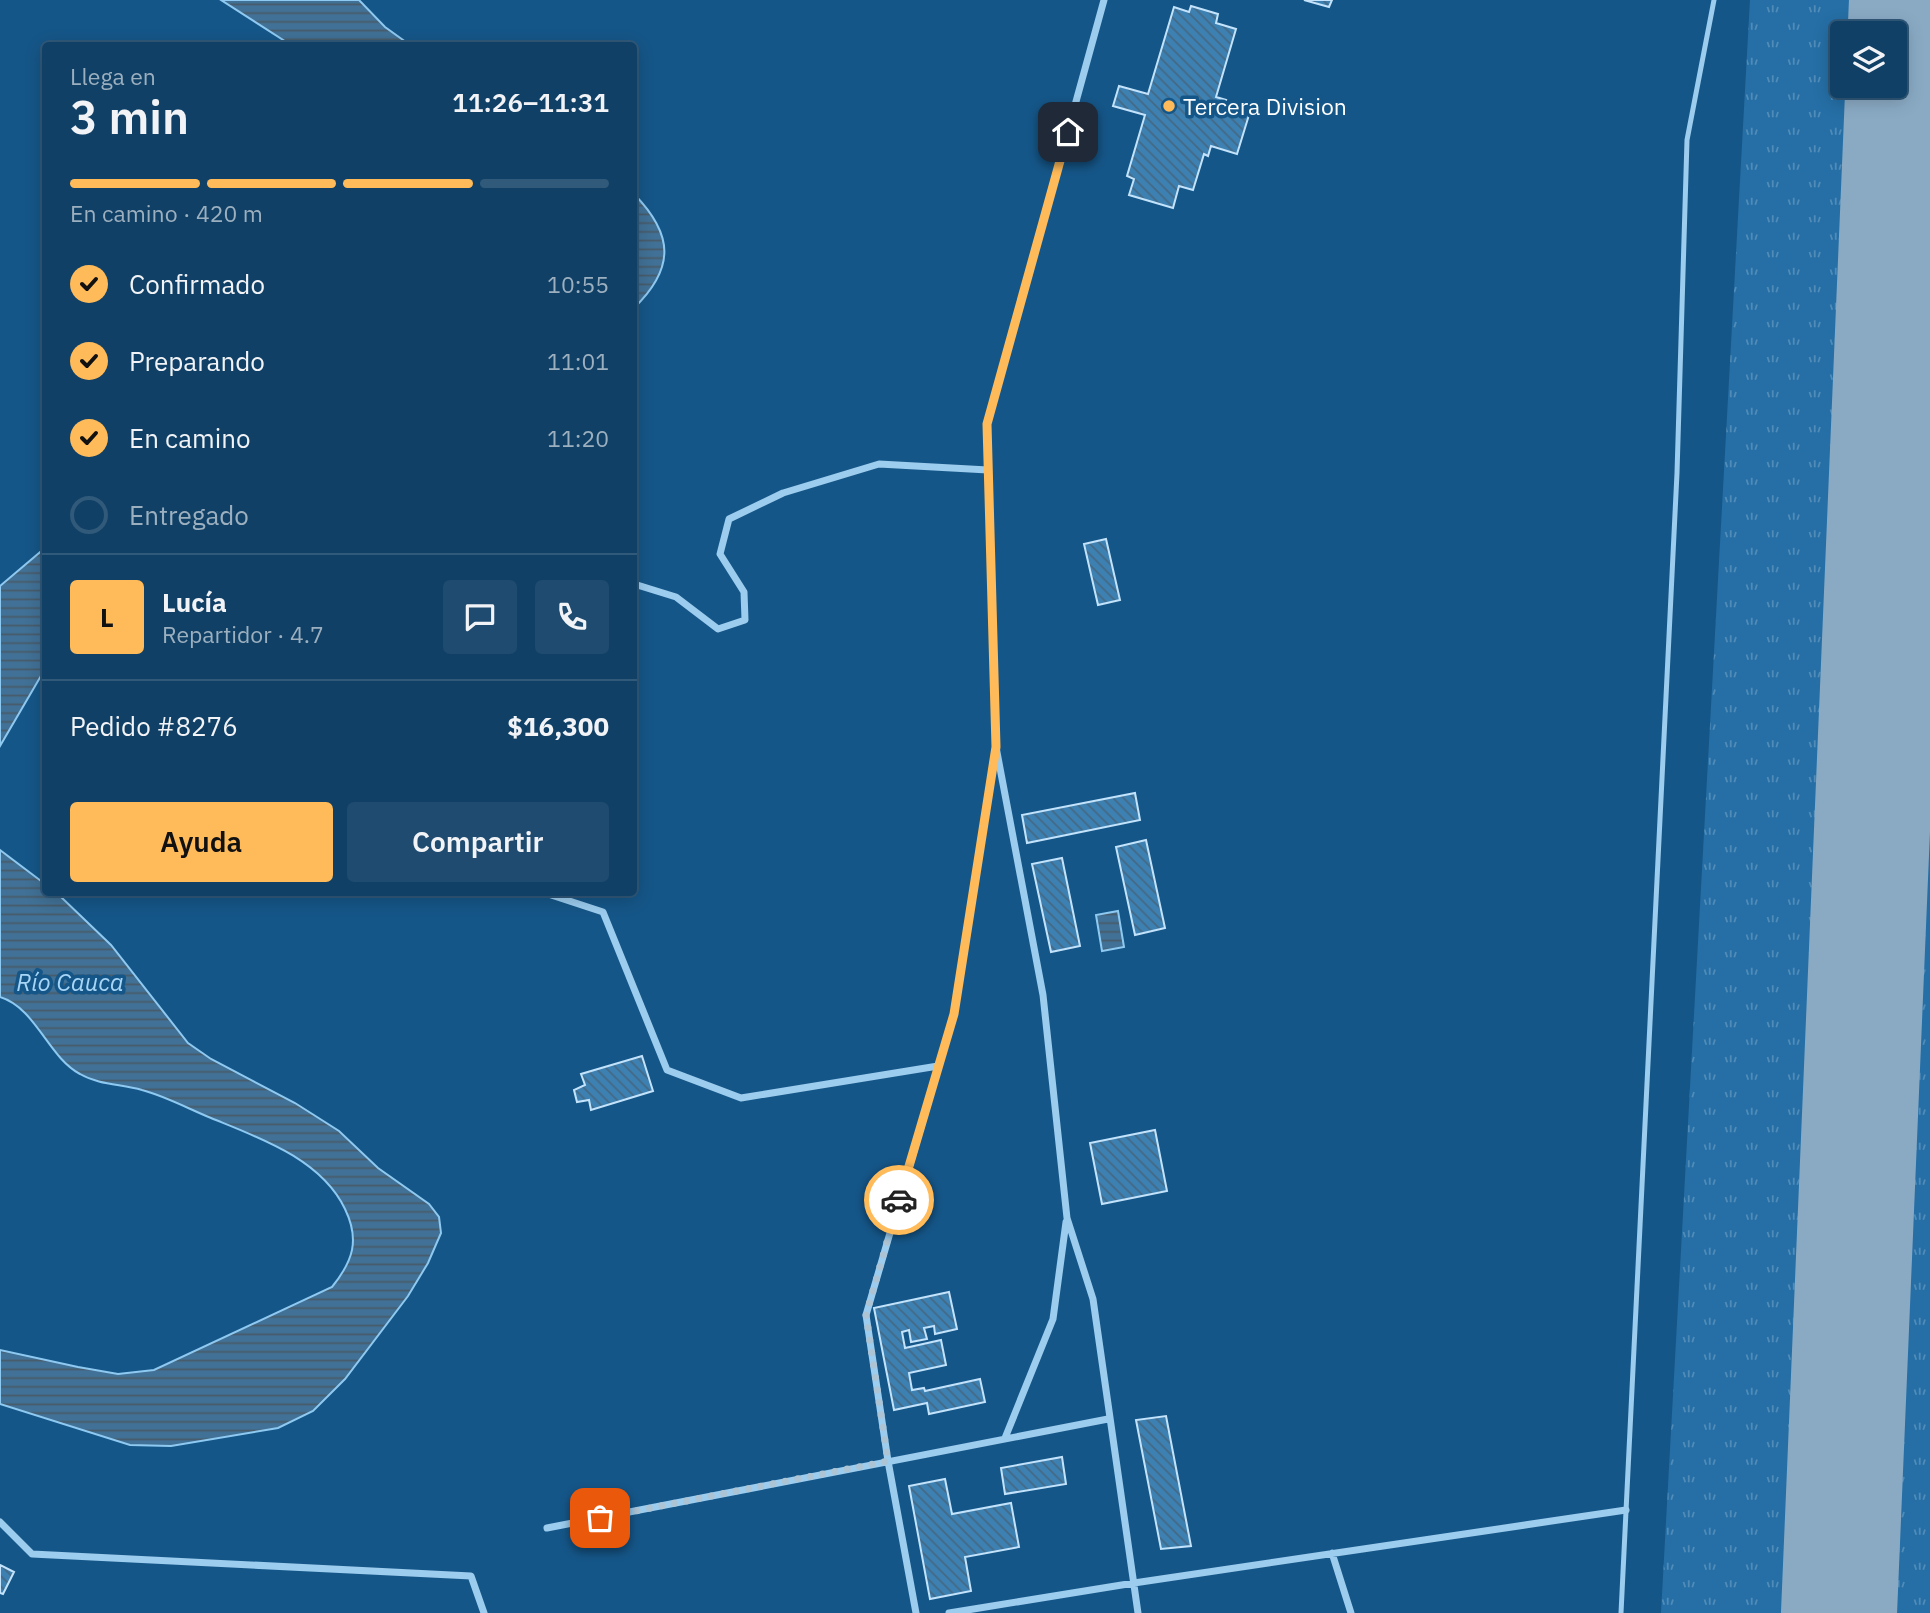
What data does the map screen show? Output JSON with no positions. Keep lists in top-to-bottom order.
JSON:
{
  "water": ["Río Cauca"],
  "places": ["Tercera Division"],
  "page": {
    "heading": ["3 min", "Llega en", "11:26–11:31"],
    "panel": [
      "Lucía",
      "Repartidor · 4.7",
      "Pedido #8276",
      "$16,300"
    ],
    "bar": "En camino · 420 m",
    "list": [
      ["Confirmado", "10:55"],
      ["Preparando", "11:01"],
      ["En camino", "11:20"],
      "Entregado"
    ],
    "round": "L",
    "buttons": ["Ayuda", "Compartir"]
  }
}
